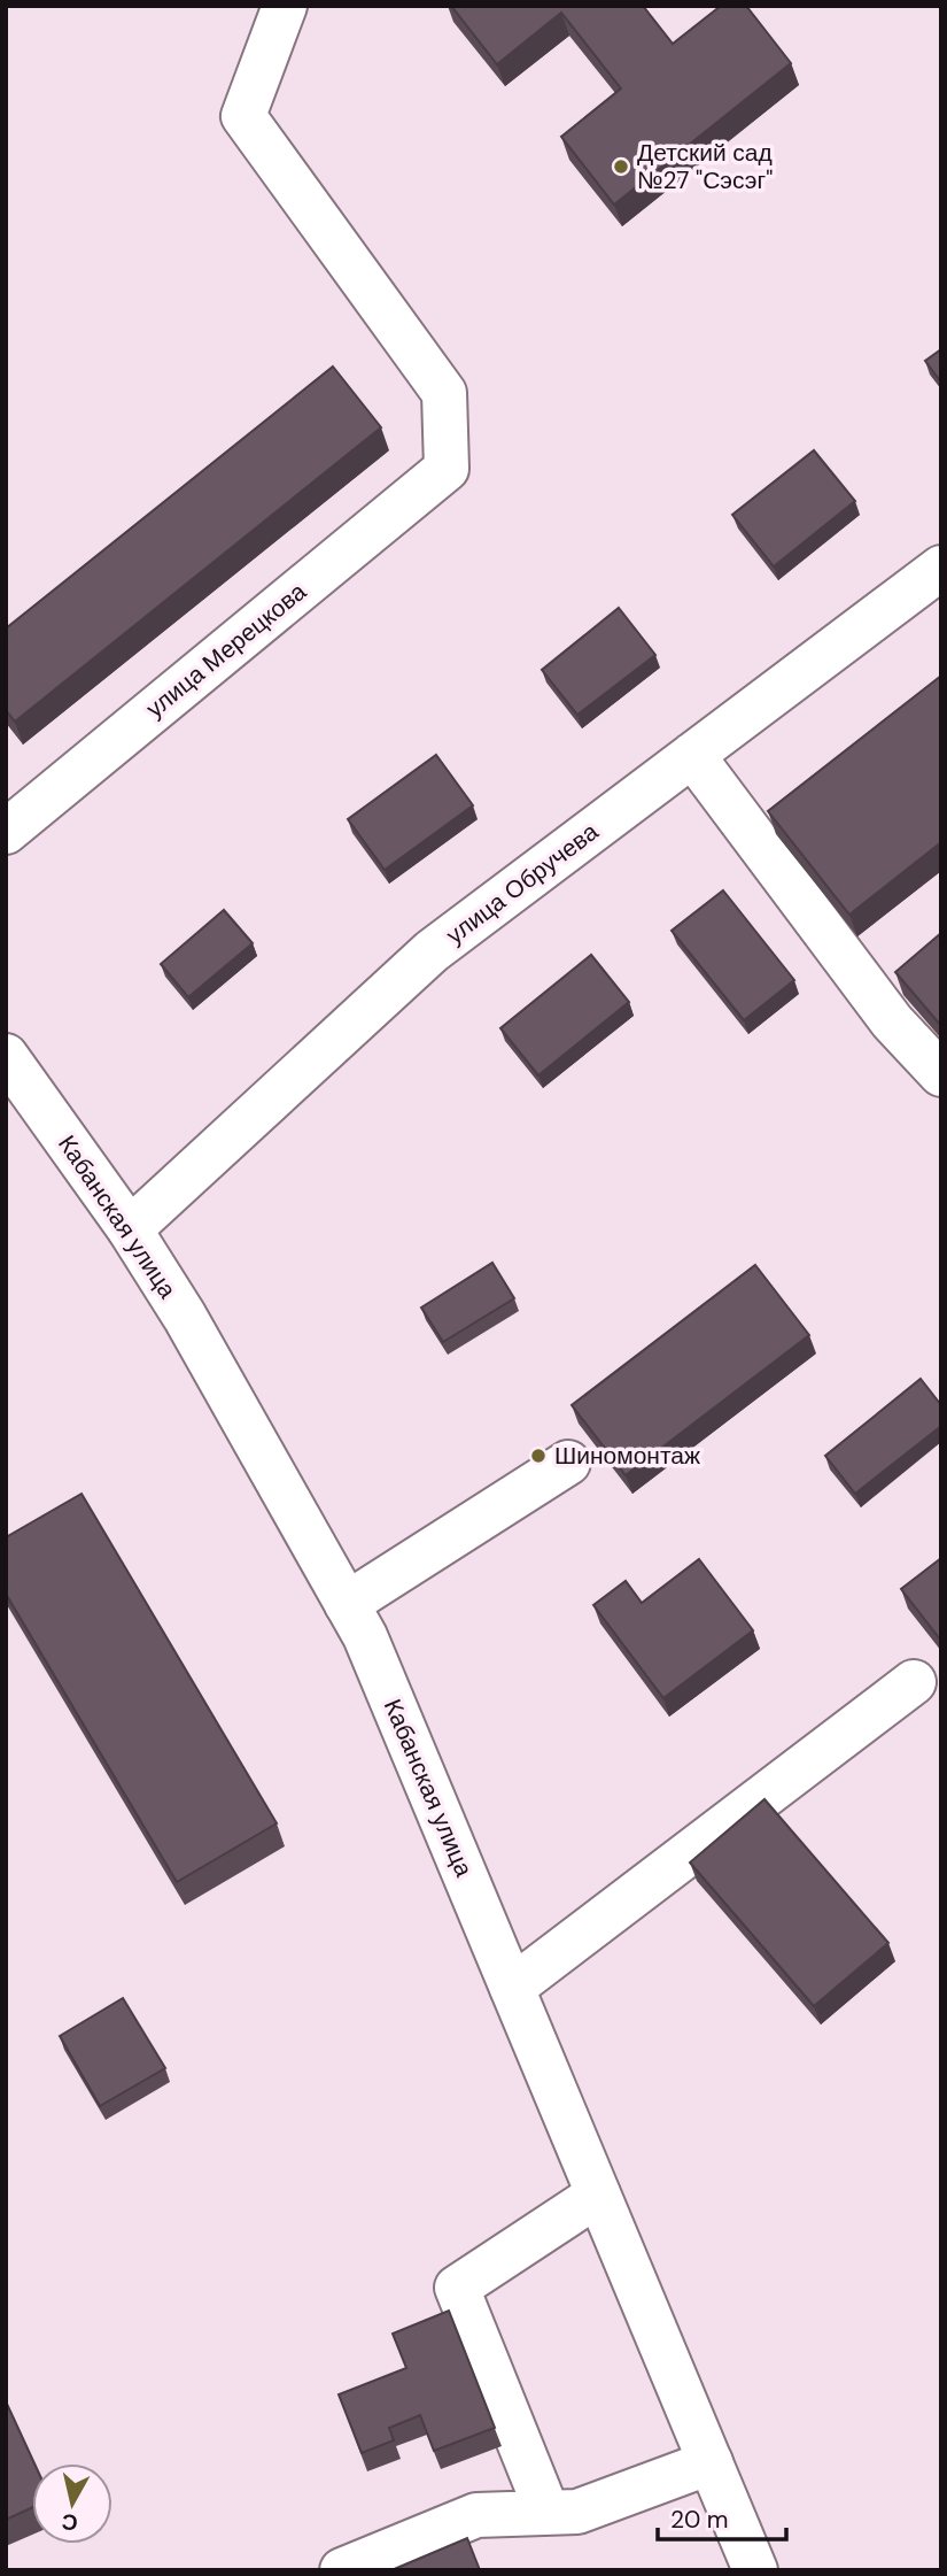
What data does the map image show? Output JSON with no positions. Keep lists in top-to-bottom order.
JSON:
{
  "streets": {
    "street": ["улица Мерецкова", "улица Обручева", "Кабанская улица"]
  },
  "crossings": [
    ["улица Обручева", "Кабанская улица"]
  ],
  "places": ["Детский сад №27 \"Сэсэг\"", "Шиномонтаж"],
  "scale_bar": "20 m",
  "north": "bottom"
}
